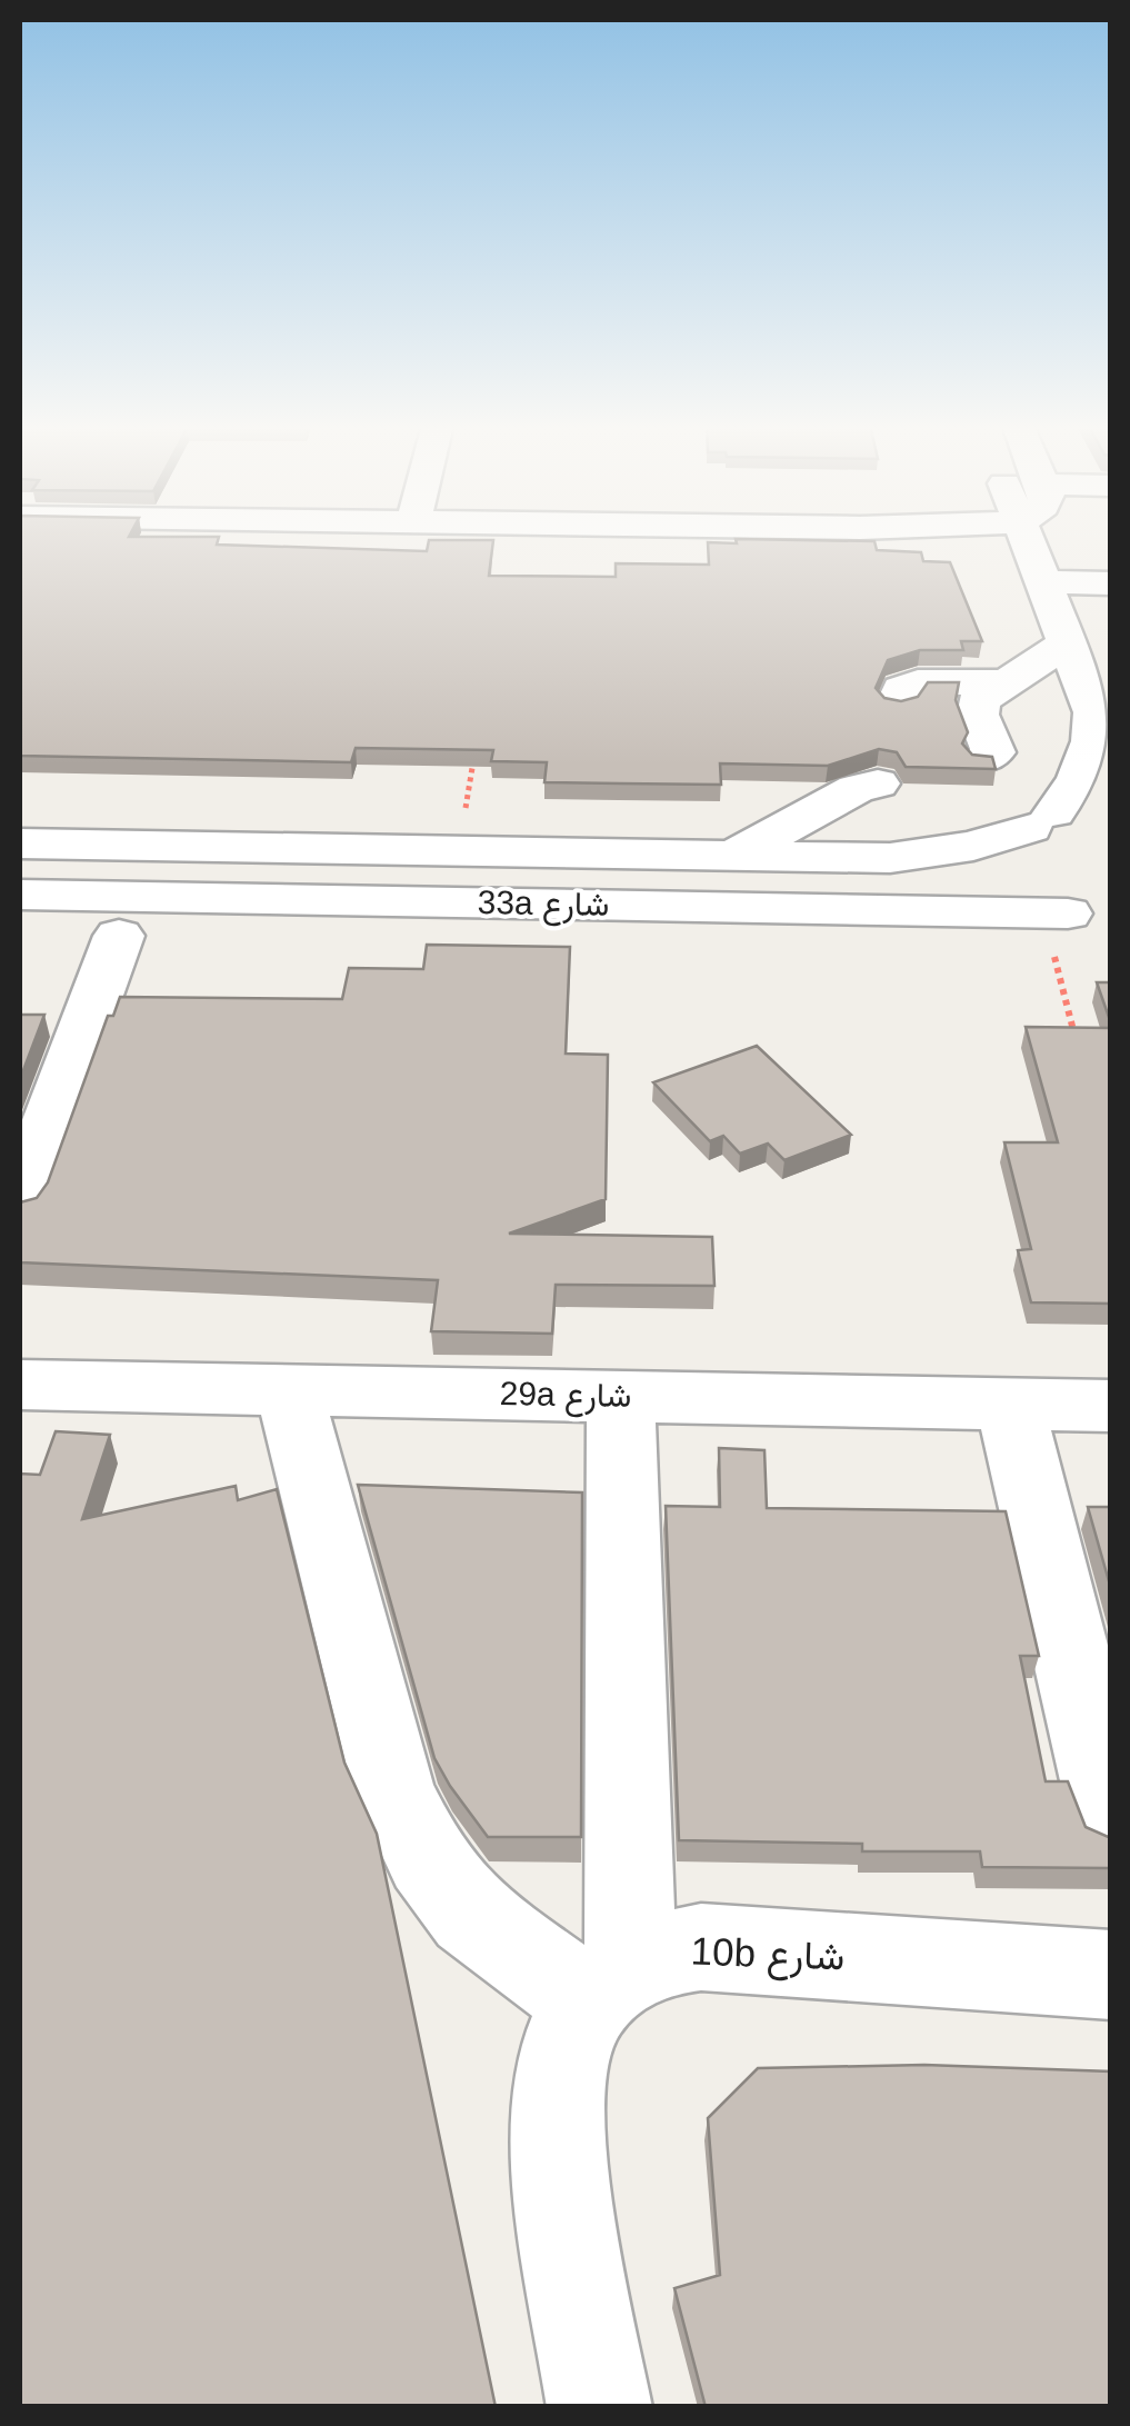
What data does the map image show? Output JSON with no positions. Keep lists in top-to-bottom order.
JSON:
{
  "streets": {
    "street": ["33a شارع", "29a شارع", "10b شارع"]
  }
}
